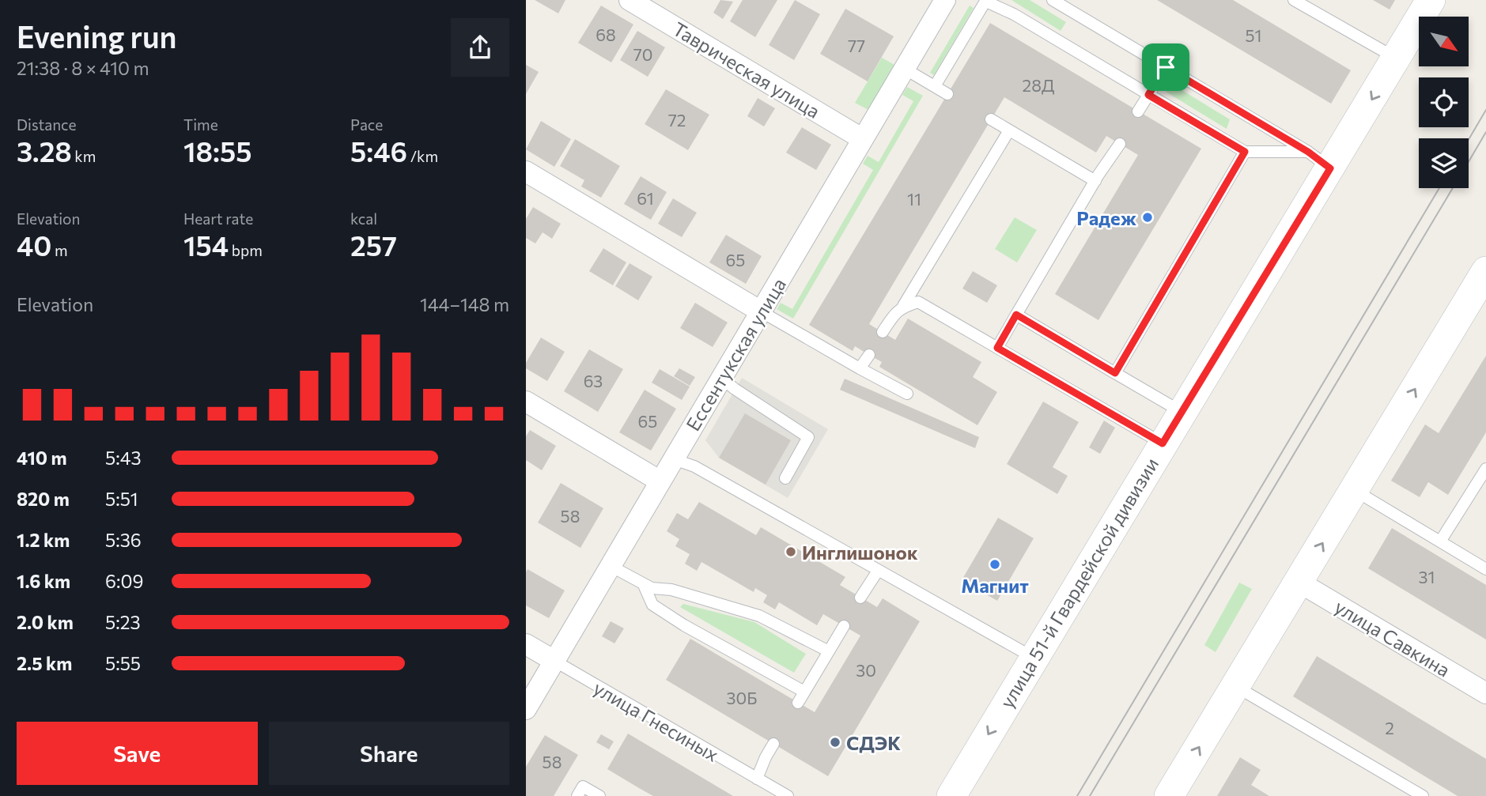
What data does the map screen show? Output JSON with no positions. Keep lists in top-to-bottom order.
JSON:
{
  "streets": {
    "main road": ["улица 51-й Гвардейской дивизии"],
    "street": [
      "Таврическая улица",
      "Ессентукская улица",
      "улица Савкина",
      "улица Гнесиных"
    ]
  },
  "crossings": [
    ["Таврическая улица", "Ессентукская улица"],
    ["Ессентукская улица", "улица Гнесиных"]
  ],
  "places": [
    "Радеж",
    "Инглишонок",
    "Магнит",
    "СДЭК"
  ],
  "house_numbers": [
    "68",
    "51",
    "77",
    "70",
    "28Д",
    "72",
    "61",
    "11",
    "65",
    "63",
    "65",
    "58",
    "31",
    "30",
    "30Б",
    "2",
    "58"
  ],
  "north": "bottom right",
  "page": {
    "heading": ["Evening run", "21:38 · 8 × 410 m"],
    "stats": [
      ["Distance", "3.28 km"],
      ["Time", "18:55"],
      ["Pace", "5:46 /km"],
      ["Elevation", "40 m"],
      ["Heart rate", "154 bpm"],
      ["kcal", "257"]
    ],
    "chart": ["Elevation", "144–148 m"],
    "list": [
      {
        "name": "410 m",
        "note": "5:43"
      },
      {
        "name": "820 m",
        "note": "5:51"
      },
      {
        "name": "1.2 km",
        "note": "5:36"
      },
      {
        "name": "1.6 km",
        "note": "6:09"
      },
      {
        "name": "2.0 km",
        "note": "5:23"
      },
      {
        "name": "2.5 km",
        "note": "5:55"
      }
    ],
    "buttons": ["Save", "Share"]
  }
}
